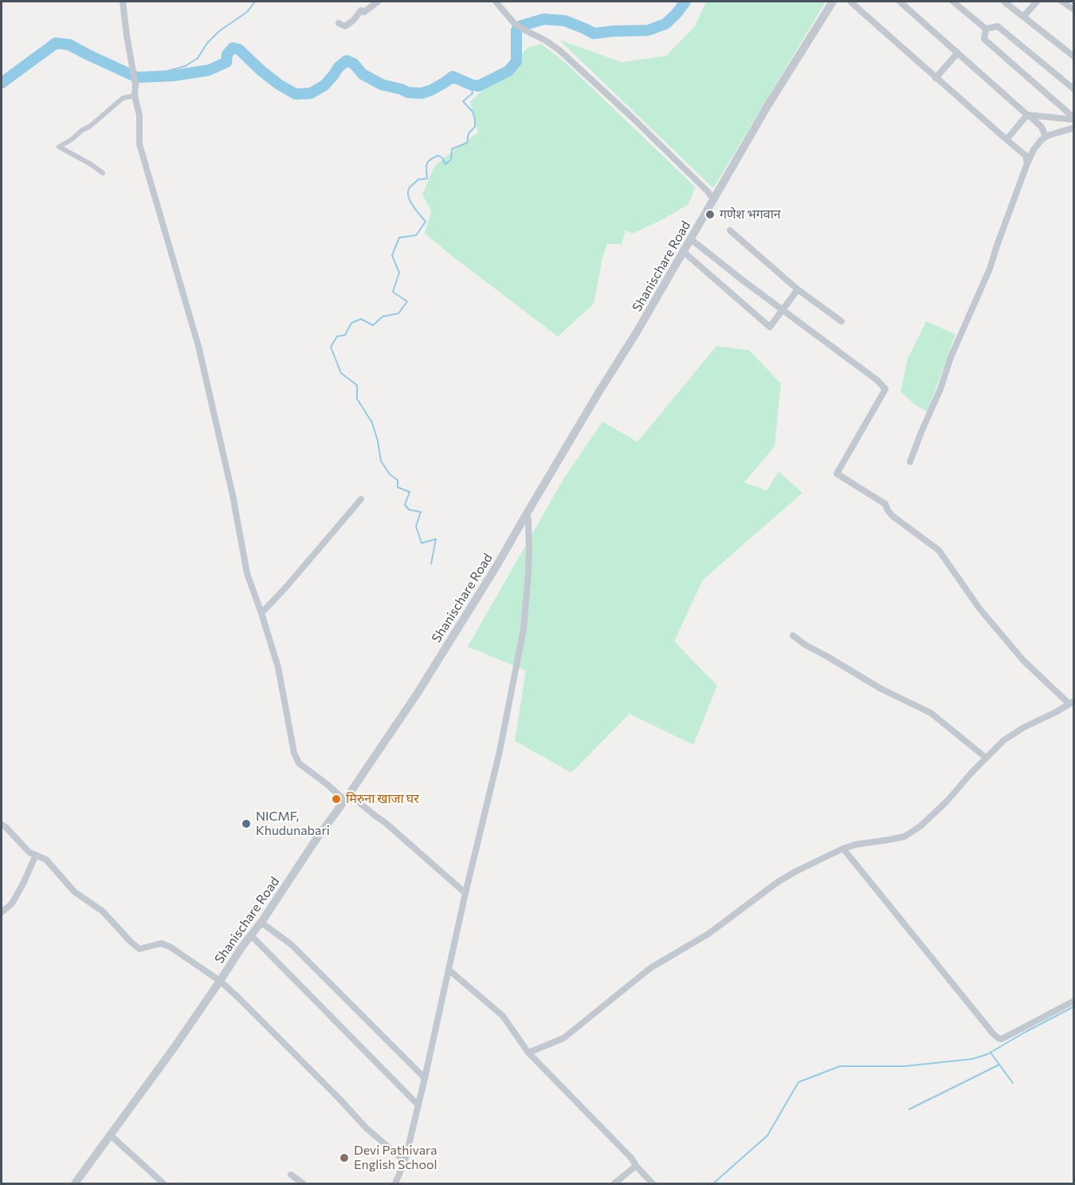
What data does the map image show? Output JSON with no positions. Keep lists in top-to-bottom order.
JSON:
{
  "streets": {
    "street": ["Shanischare Road"]
  },
  "places": [
    "गणेश भगवान",
    "मिरुना खाजा घर",
    "NICMF, Khudunabari",
    "Devi Pathivara English School"
  ]
}
